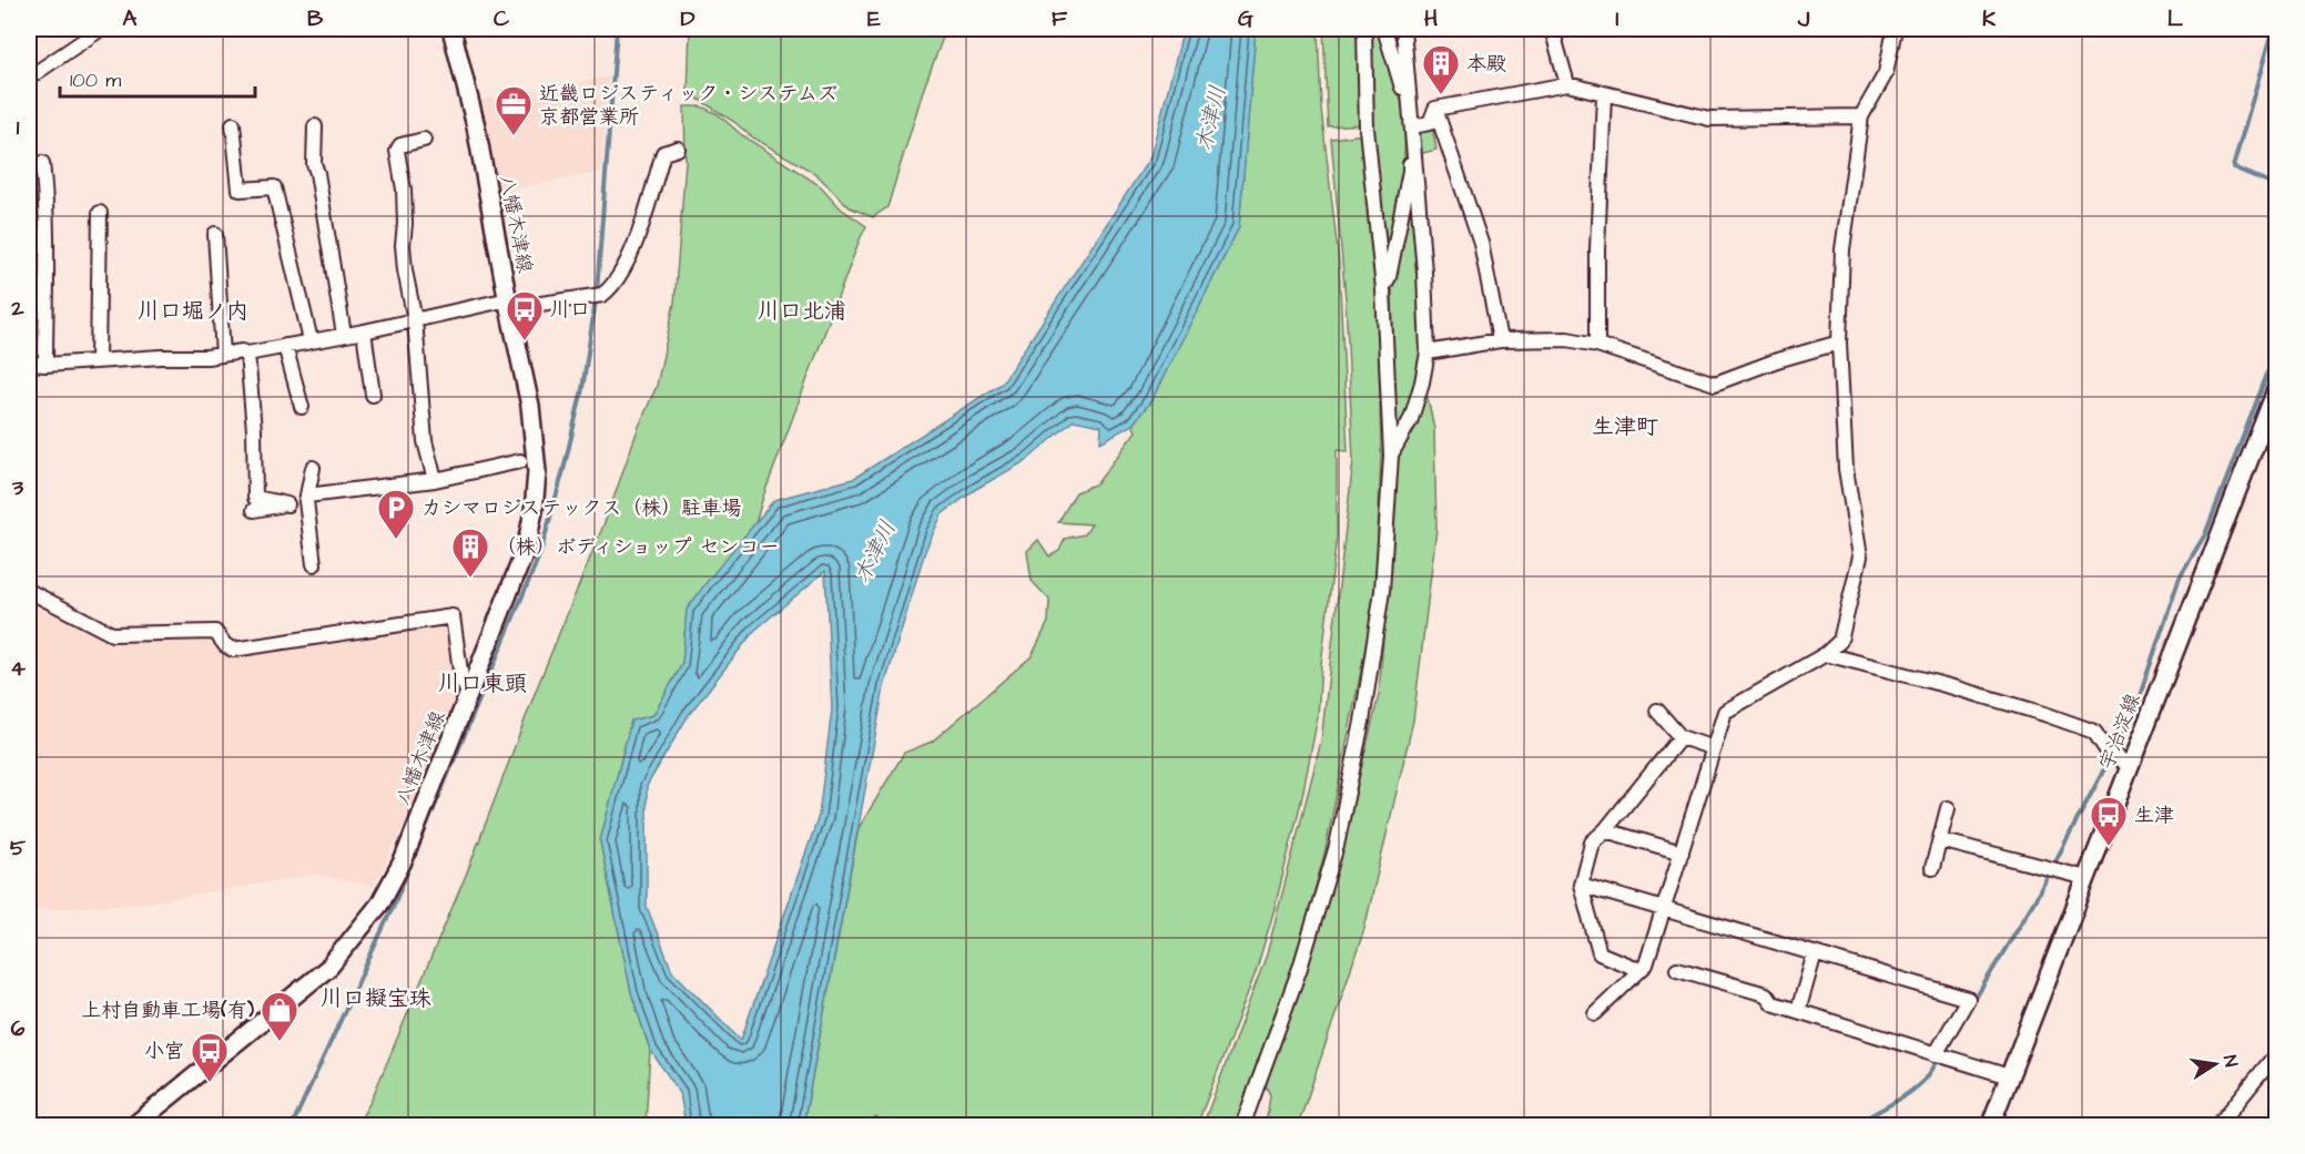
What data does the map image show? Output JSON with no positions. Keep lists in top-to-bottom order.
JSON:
{
  "streets": {
    "main road": ["八幡木津線", "宇治淀線"]
  },
  "districts": [
    "川口堀ノ内",
    "川口北浦",
    "生津町",
    "川口東頭",
    "川口擬宝珠"
  ],
  "water": ["木津川"],
  "places": {
    "building": ["本殿", "（株）ボディショップ センコー"],
    "office": ["近畿ロジスティック・システムズ 京都営業所"],
    "bus stop": ["川口", "生津", "小宮"],
    "parking": ["カシマロジステックス（株）駐車場"],
    "shop": ["上村自動車工場(有)"]
  },
  "scale_bar": "100 m",
  "north": "right",
  "grid": {
    "columns": [
      "A",
      "B",
      "C",
      "D",
      "E",
      "F",
      "G",
      "H",
      "I",
      "J",
      "K",
      "L"
    ],
    "rows": [
      "1",
      "2",
      "3",
      "4",
      "5",
      "6"
    ]
  }
}
